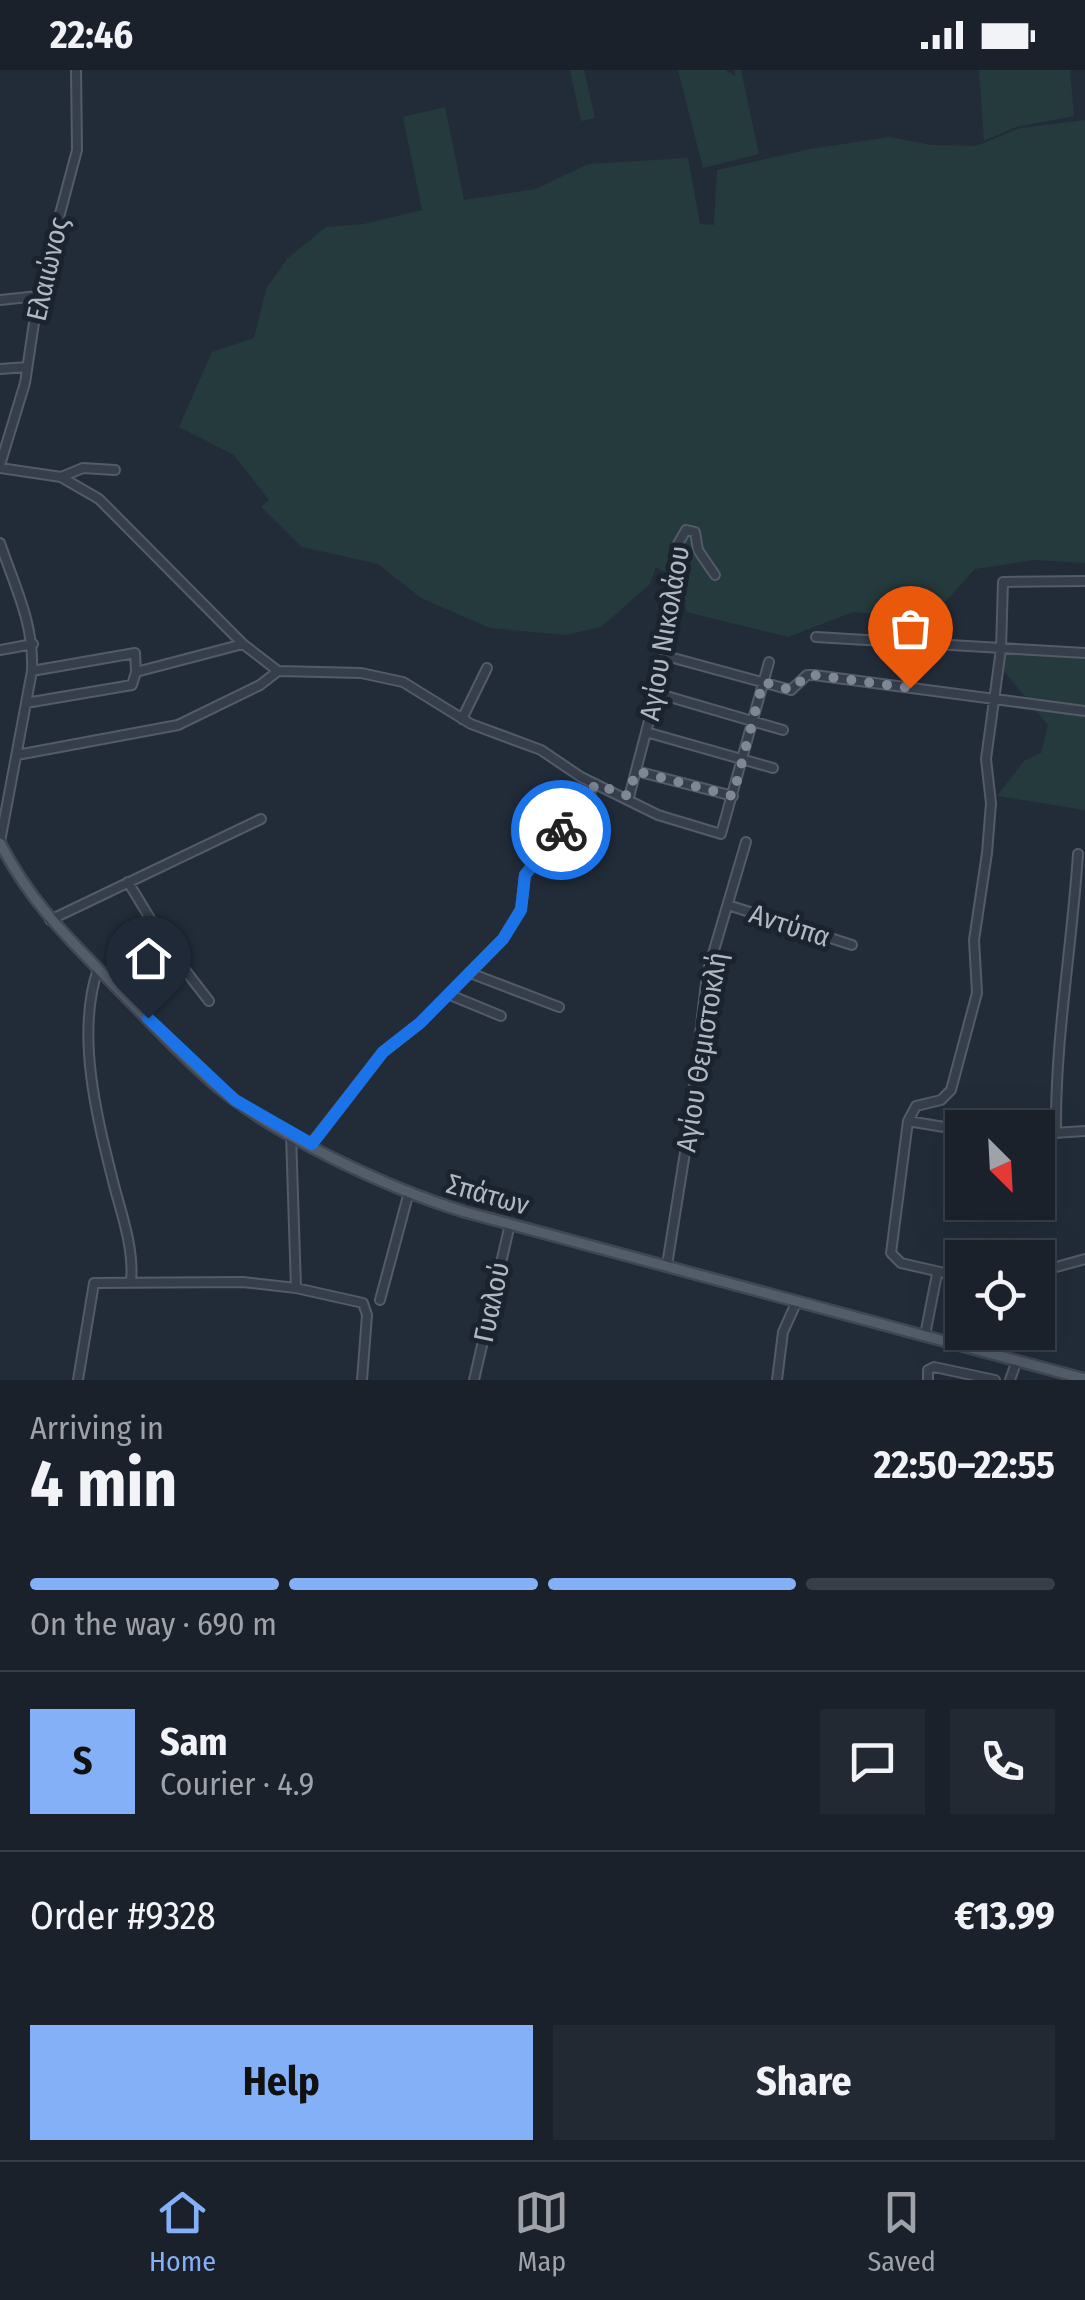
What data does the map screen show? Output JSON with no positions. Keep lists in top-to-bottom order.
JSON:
{
  "streets": {
    "main road": ["Σπάτων"],
    "street": [
      "Ελαιώνος",
      "Αγίου Νικολάου",
      "Αντύπα",
      "Αγίου Θεμιστοκλή",
      "Γυαλού"
    ]
  },
  "crossings": [
    ["Αντύπα", "Αγίου Θεμιστοκλή"],
    ["Αγίου Θεμιστοκλή", "Σπάτων"],
    ["Σπάτων", "Γυαλού"]
  ],
  "north": "bottom right",
  "page": {
    "status": "22:46",
    "heading": ["4 min", "Arriving in", "22:50–22:55"],
    "panel": [
      "Sam",
      "Courier · 4.9",
      "Order #9328",
      "€13.99"
    ],
    "bar": "On the way · 690 m",
    "round": "S",
    "buttons": ["Help", "Share"],
    "tabs": ["Home", "Map", "Saved"]
  }
}
